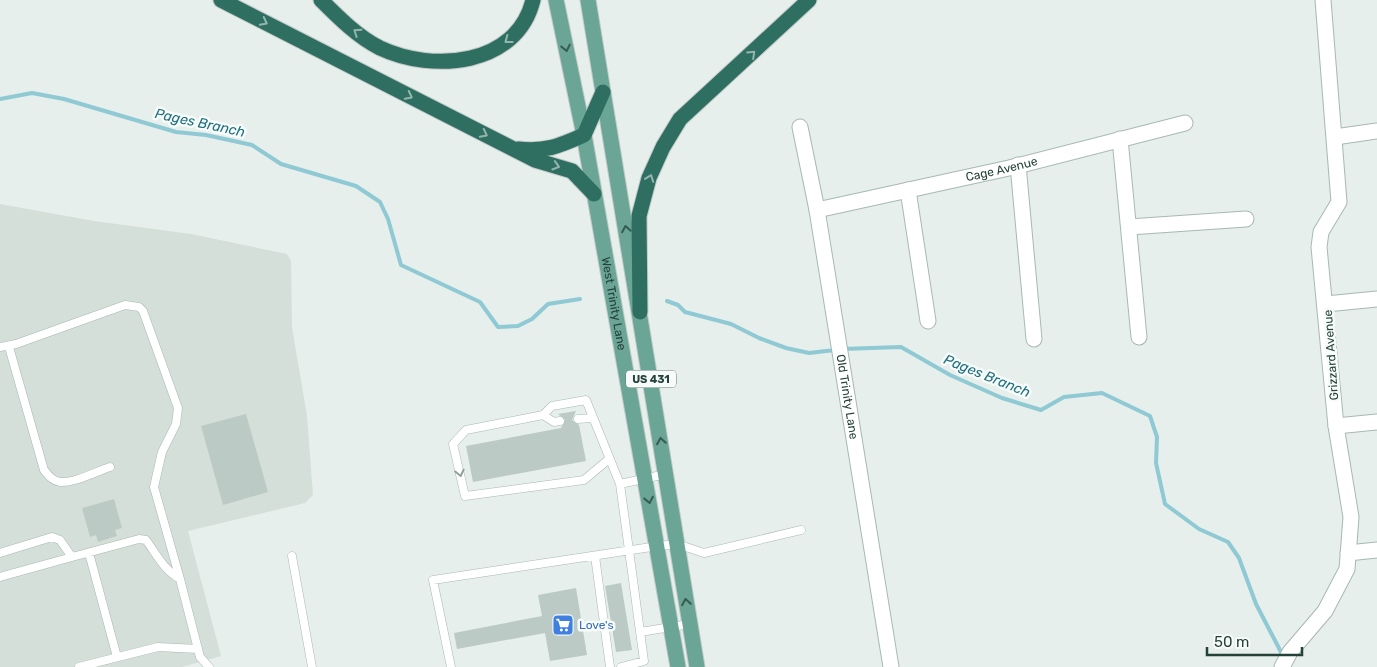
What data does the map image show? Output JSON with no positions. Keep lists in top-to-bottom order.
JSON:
{
  "streets": {
    "main road": ["West Trinity Lane", "US 431"],
    "street": ["Cage Avenue", "Grizzard Avenue", "Old Trinity Lane"]
  },
  "crossings": [
    ["Cage Avenue", "Old Trinity Lane"]
  ],
  "water": ["Pages Branch"],
  "places": {
    "supermarket": ["Love's"]
  },
  "scale_bar": "50 m"
}
